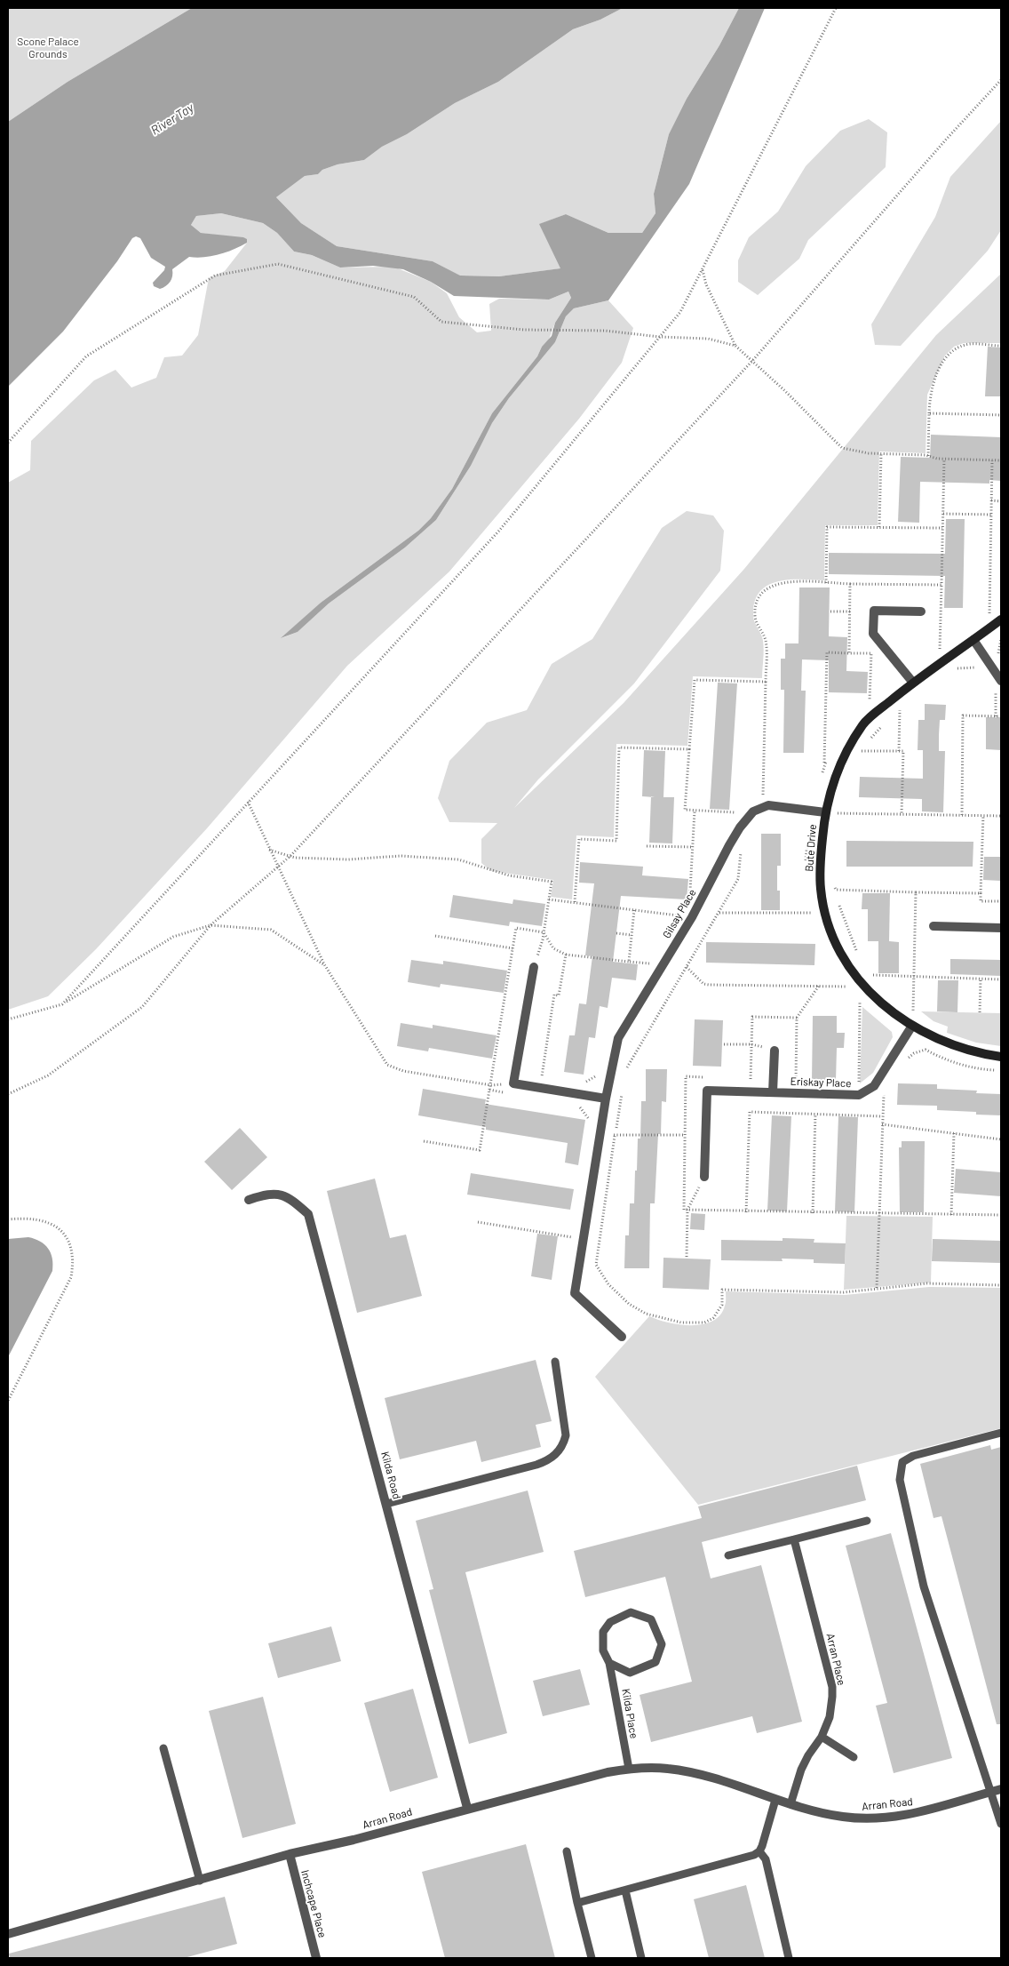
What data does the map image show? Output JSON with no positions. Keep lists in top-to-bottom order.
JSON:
{
  "streets": {
    "street": [
      "Bute Drive",
      "Gilsay Place",
      "Eriskay Place",
      "Kilda Road",
      "Arran Road",
      "Inchcape Place"
    ],
    "lane": ["Arran Place", "Kilda Place"]
  },
  "crossings": [
    ["Bute Drive", "Gilsay Place"],
    ["Bute Drive", "Eriskay Place"],
    ["Kilda Road", "Arran Road"],
    ["Arran Place", "Arran Road"],
    ["Kilda Place", "Arran Road"],
    ["Arran Road", "Inchcape Place"]
  ],
  "water": ["River Tay"],
  "parks": ["Scone Palace Grounds"]
}
